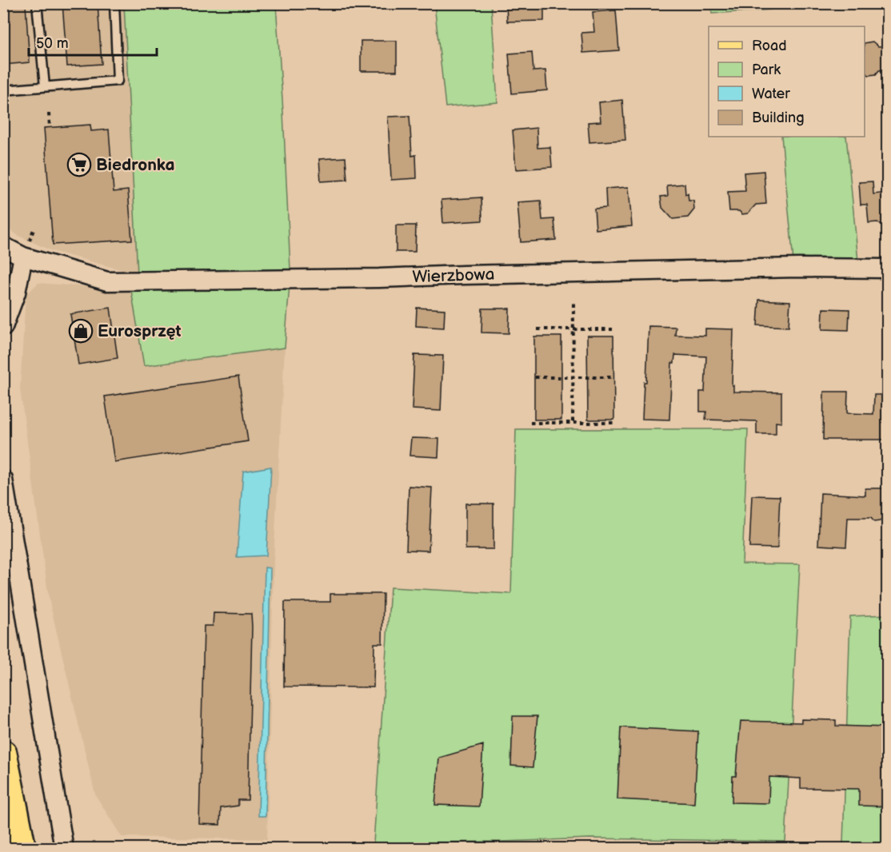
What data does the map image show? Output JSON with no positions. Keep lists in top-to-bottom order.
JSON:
{
  "streets": {
    "street": ["Wierzbowa"]
  },
  "places": {
    "supermarket": ["Biedronka"],
    "shop": ["Eurosprzęt"]
  },
  "legend": [
    "Road",
    "Park",
    "Water",
    "Building"
  ],
  "scale_bar": "50 m"
}
